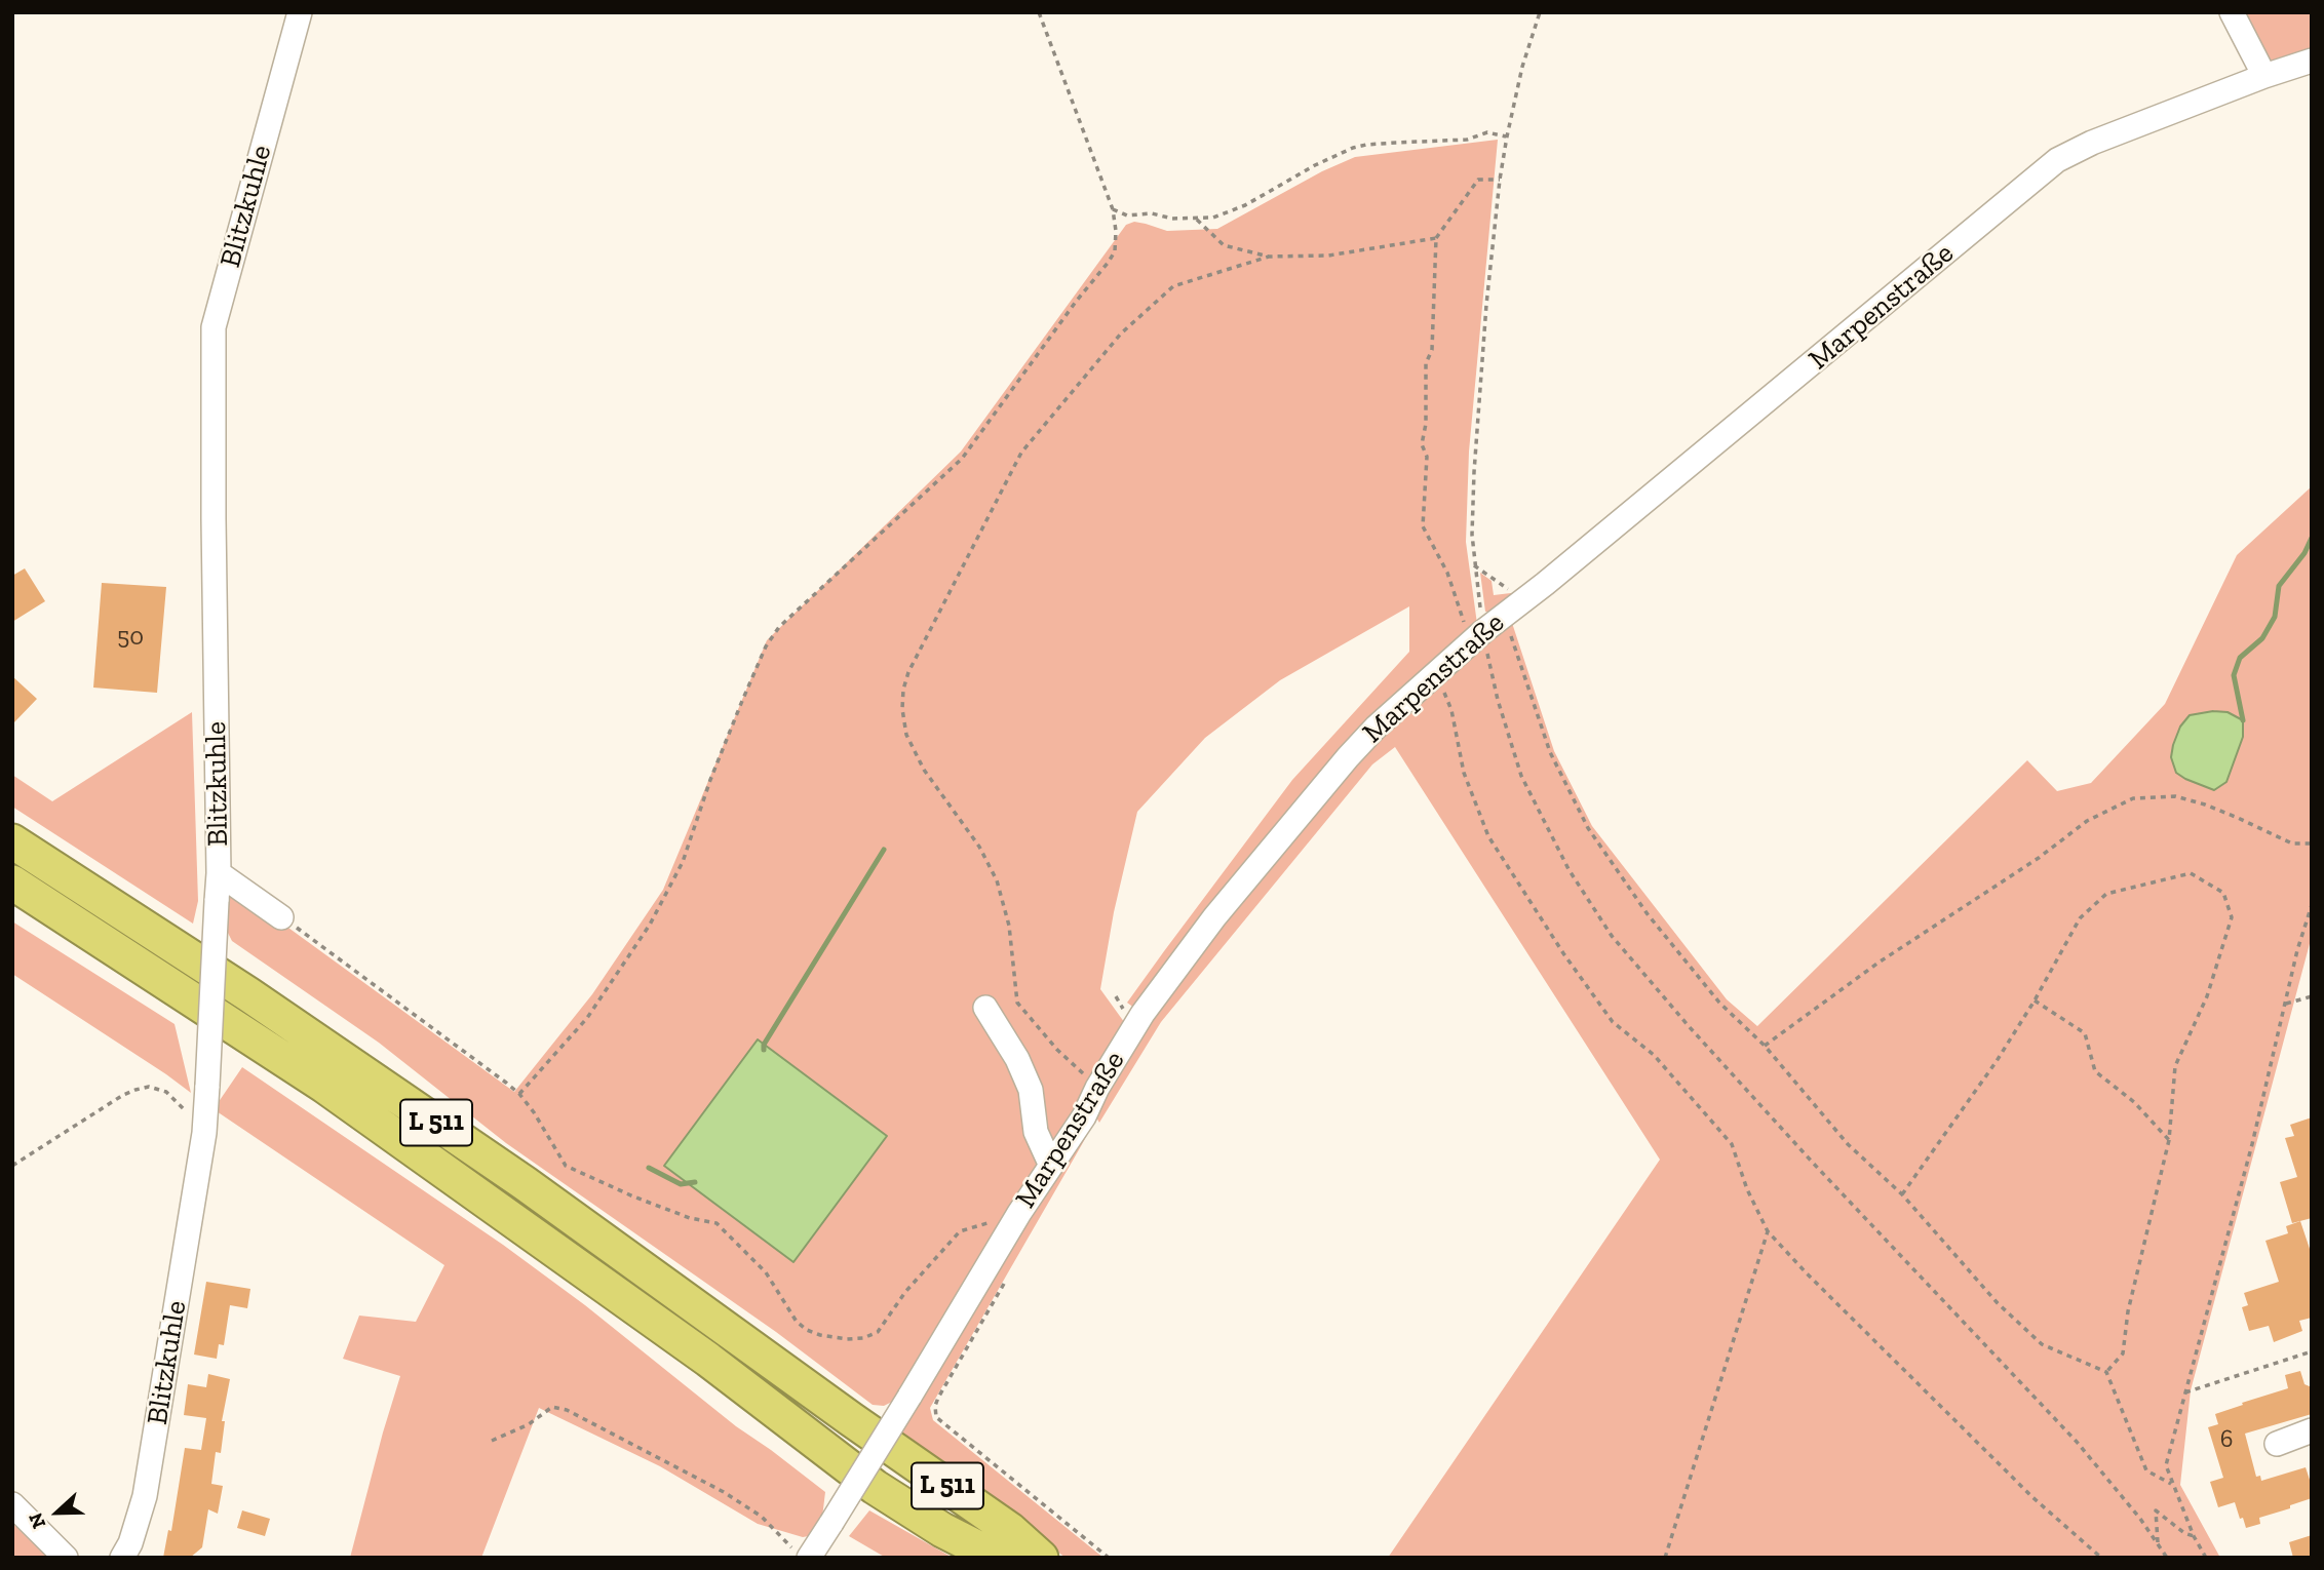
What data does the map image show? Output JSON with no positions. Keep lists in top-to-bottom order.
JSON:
{
  "streets": {
    "highway": ["L 511"],
    "street": ["Blitzkuhle", "Marpenstraße"]
  },
  "house_numbers": ["50", "6"],
  "north": "left"
}
